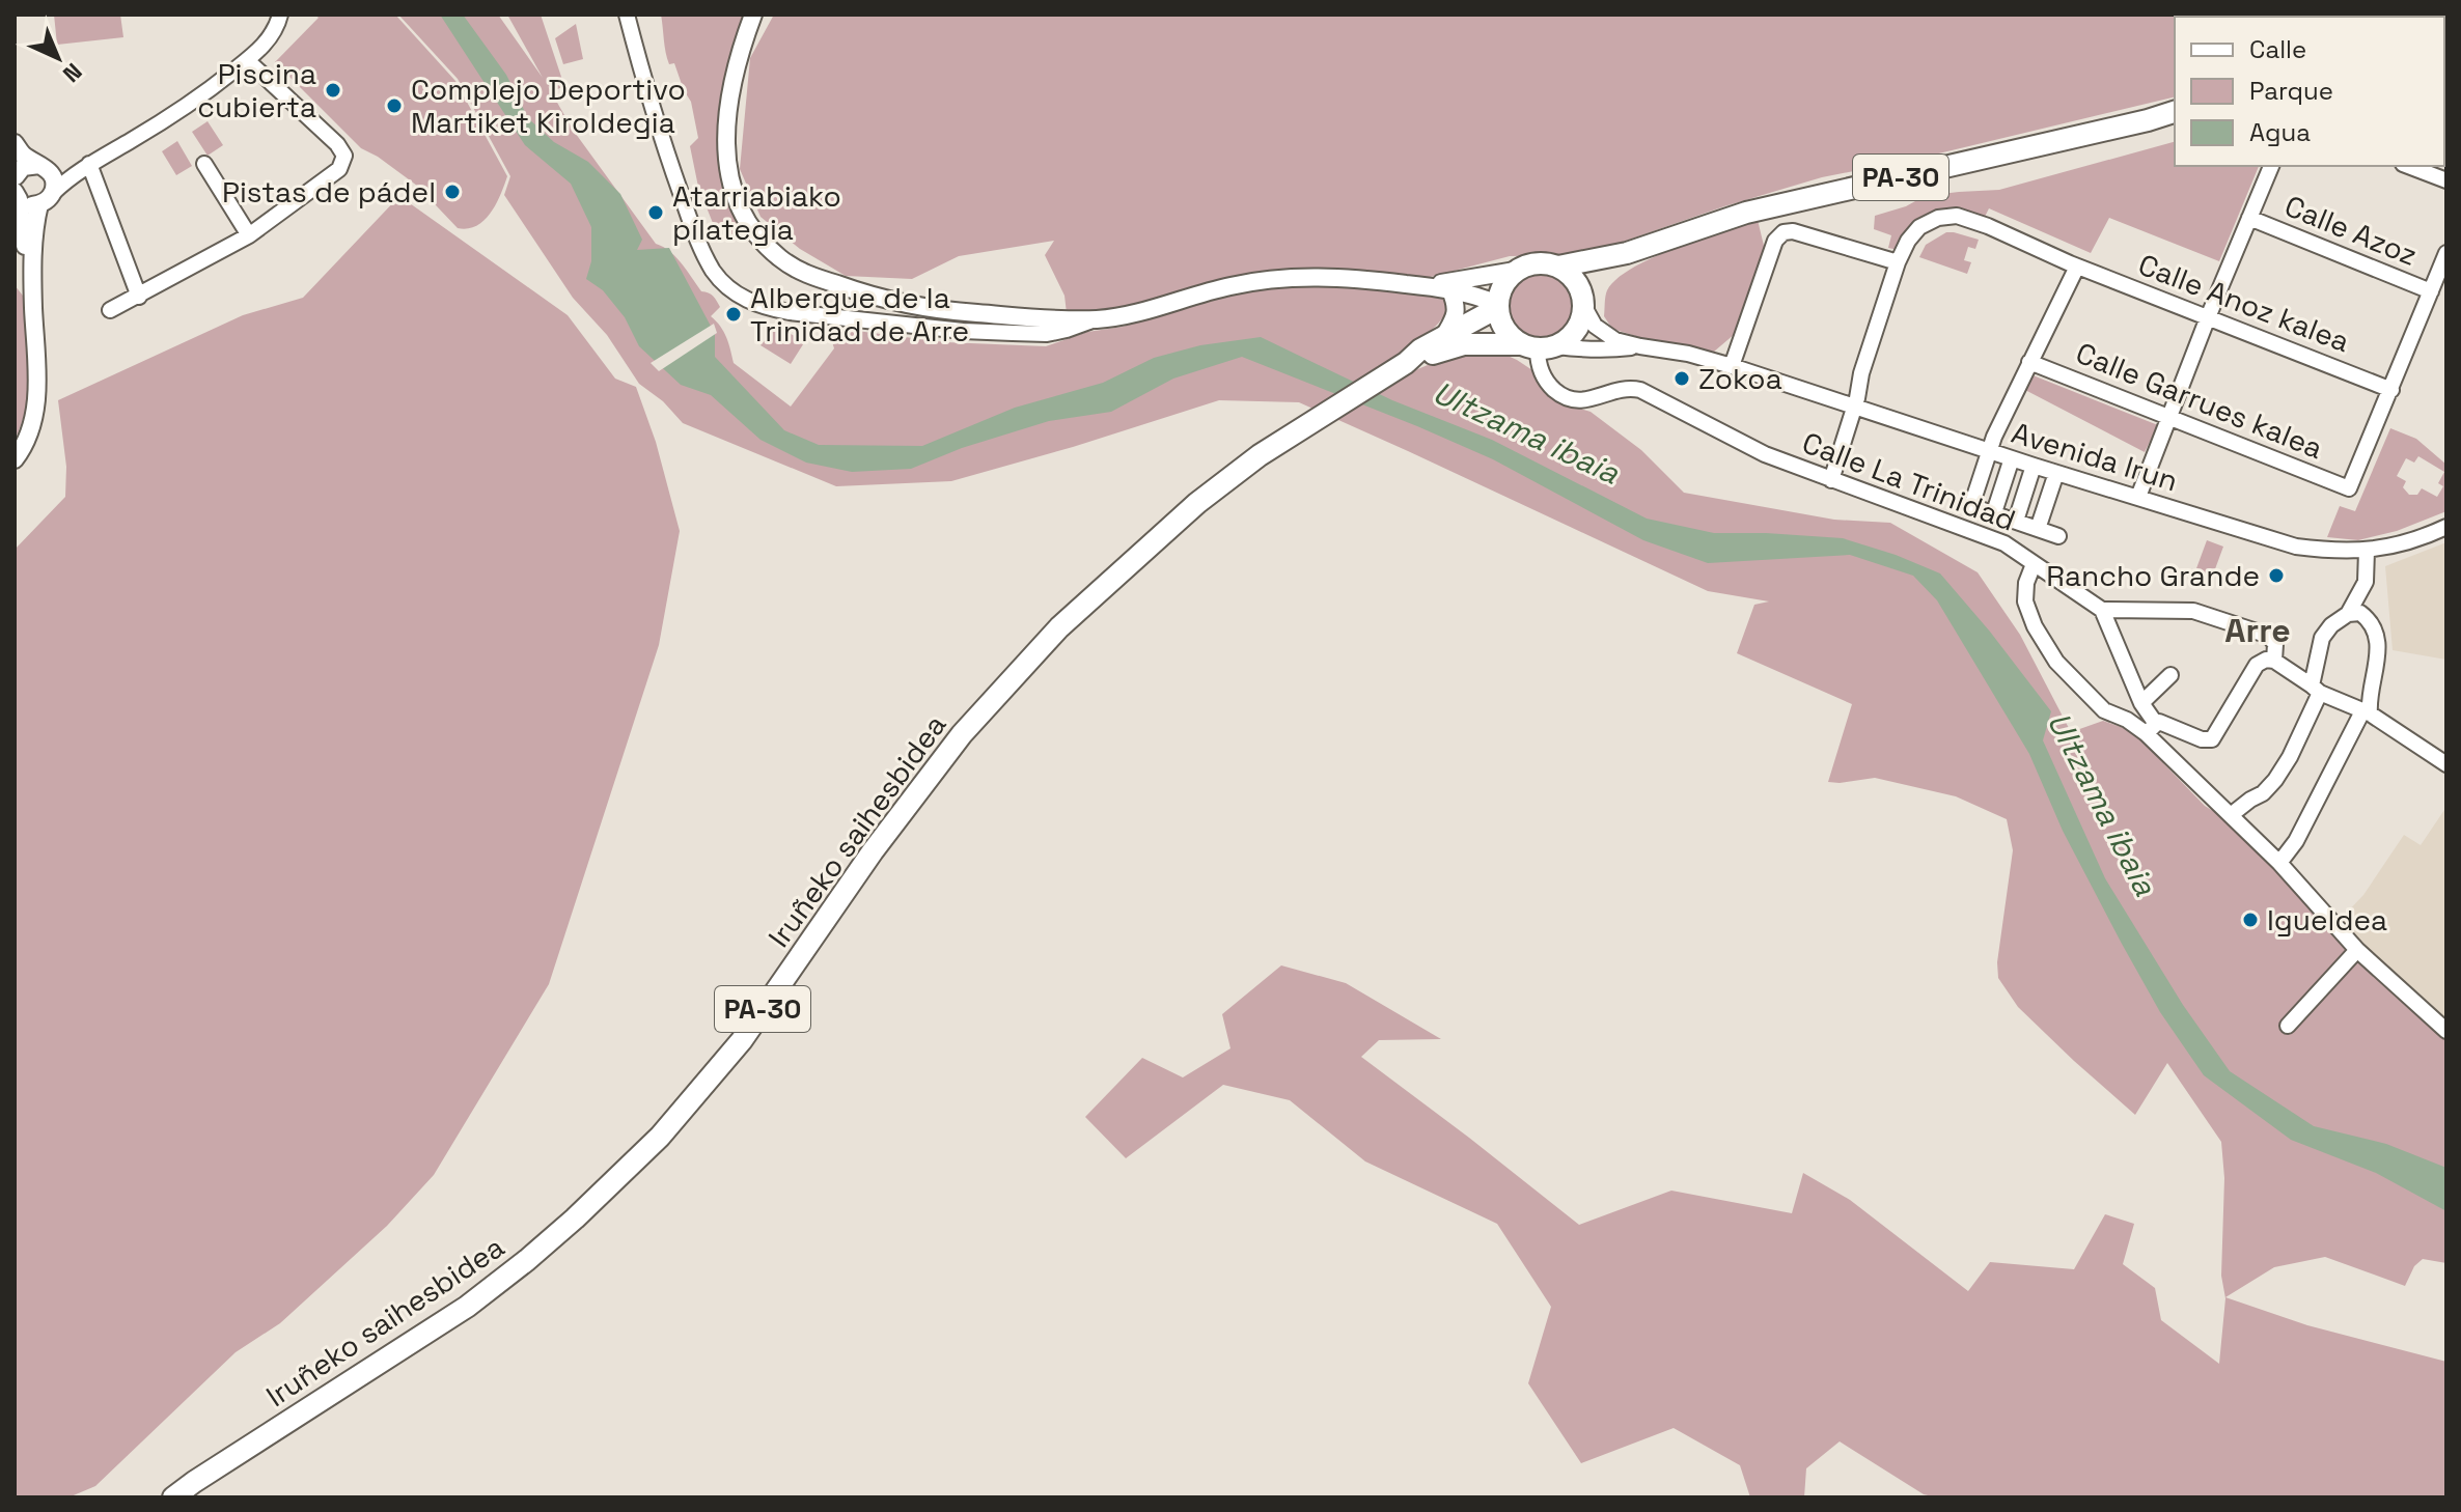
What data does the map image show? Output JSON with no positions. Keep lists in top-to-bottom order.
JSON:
{
  "streets": {
    "highway": ["PA-30", "Iruñeko saihesbidea"],
    "street": [
      "Calle Azoz",
      "Calle Anoz kalea",
      "Calle Garrues kalea",
      "Avenida Irun",
      "Calle La Trinidad"
    ]
  },
  "crossings": [
    ["PA-30", "Calle La Trinidad"],
    ["PA-30", "Iruñeko saihesbidea"],
    ["Calle Anoz kalea", "Calle Garrues kalea"],
    ["Calle Anoz kalea", "Avenida Irun"],
    ["Calle Anoz kalea", "Calle La Trinidad"],
    ["Calle Garrues kalea", "Avenida Irun"],
    ["Calle La Trinidad", "Iruñeko saihesbidea"]
  ],
  "districts": ["Arre"],
  "water": ["Ultzama ibaia"],
  "places": [
    "Piscina cubierta",
    "Complejo Deportivo Martiket Kiroldegia",
    "Pistas de pádel",
    "Atarriabiako pílategia",
    "Albergue de la Trinidad de Arre",
    "Zokoa",
    "Rancho Grande",
    "Igueldea"
  ],
  "legend": ["Calle", "Parque", "Agua"],
  "north": "bottom right"
}
